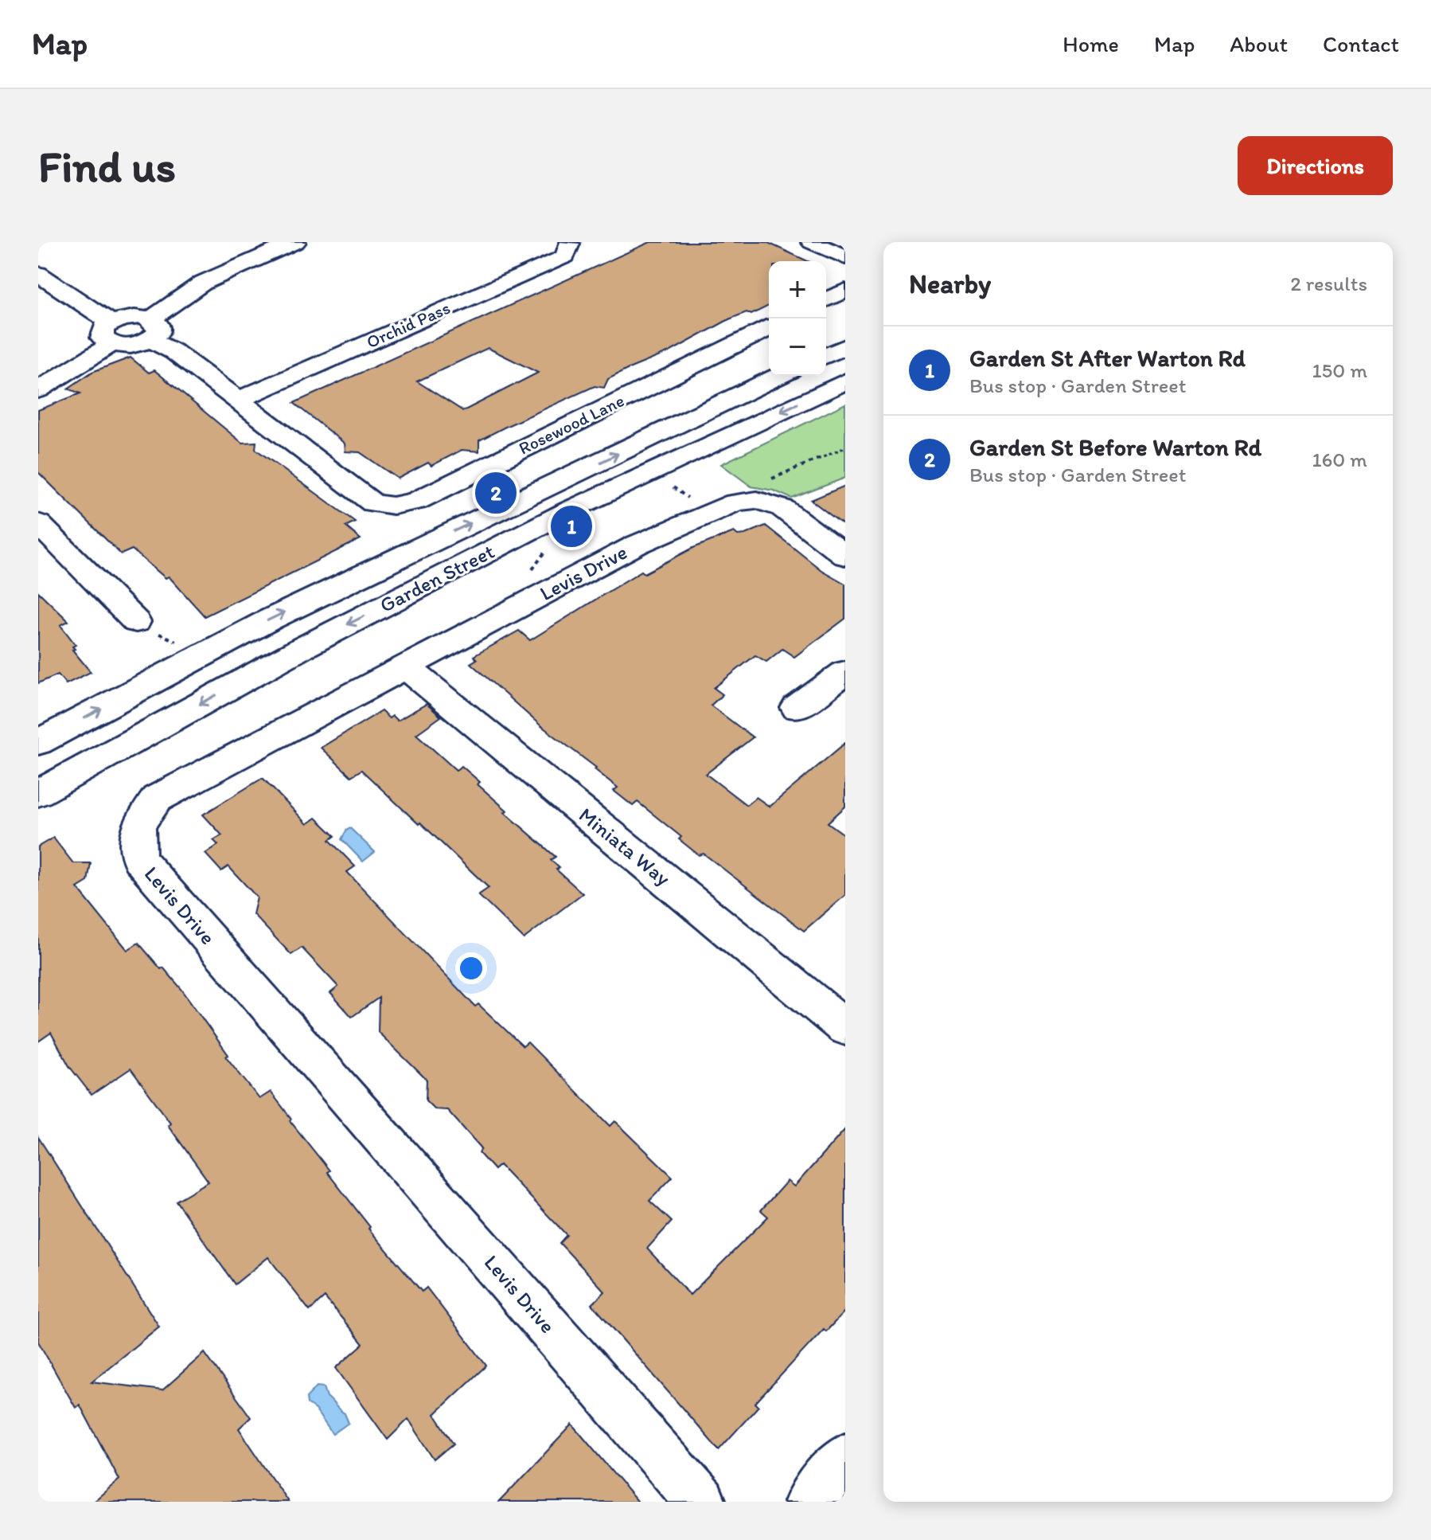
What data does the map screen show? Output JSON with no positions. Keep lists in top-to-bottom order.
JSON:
{
  "streets": {
    "street": [
      "Orchid Pass",
      "Rosewood Lane",
      "Levis Drive",
      "Garden Street",
      "Miniata Way"
    ]
  },
  "crossings": [
    ["Orchid Pass", "Rosewood Lane"],
    ["Levis Drive", "Miniata Way"]
  ],
  "page": {
    "header": "Map",
    "nav": [
      "Home",
      "Map",
      "About",
      "Contact"
    ],
    "buttons": "Directions",
    "title": "Find us",
    "heading": ["Nearby", "2 results"],
    "map_buttons": ["+", "−"],
    "list": [
      {
        "mark": "1",
        "name": "Garden St After Warton Rd",
        "note": "Bus stop · Garden Street",
        "value": "150 m"
      },
      {
        "mark": "2",
        "name": "Garden St Before Warton Rd",
        "note": "Bus stop · Garden Street",
        "value": "160 m"
      }
    ],
    "pins": ["2", "1"]
  }
}
